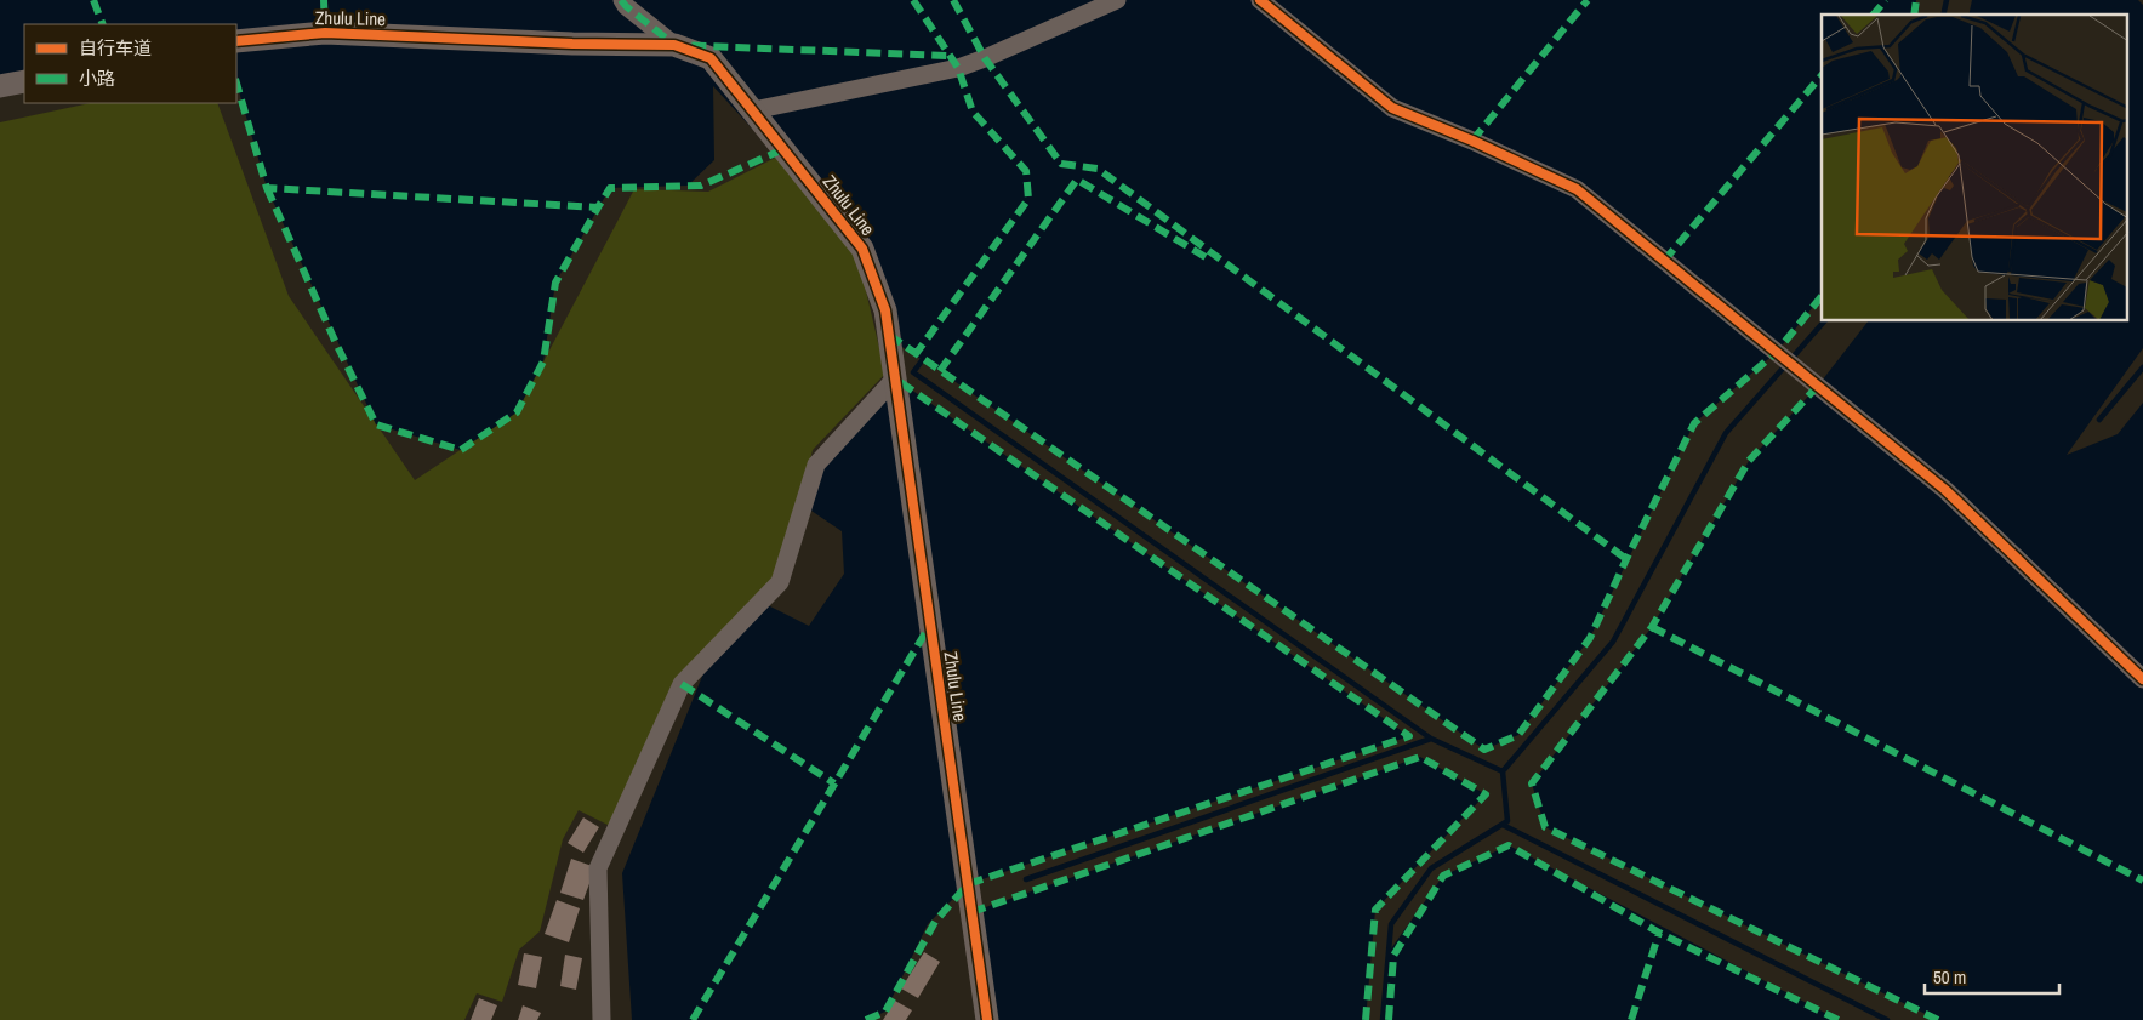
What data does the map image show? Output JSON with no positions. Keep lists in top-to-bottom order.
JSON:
{
  "streets": {
    "street": ["Zhulu Line"]
  },
  "legend": ["自行车道", "小路"],
  "scale_bar": "50 m"
}
